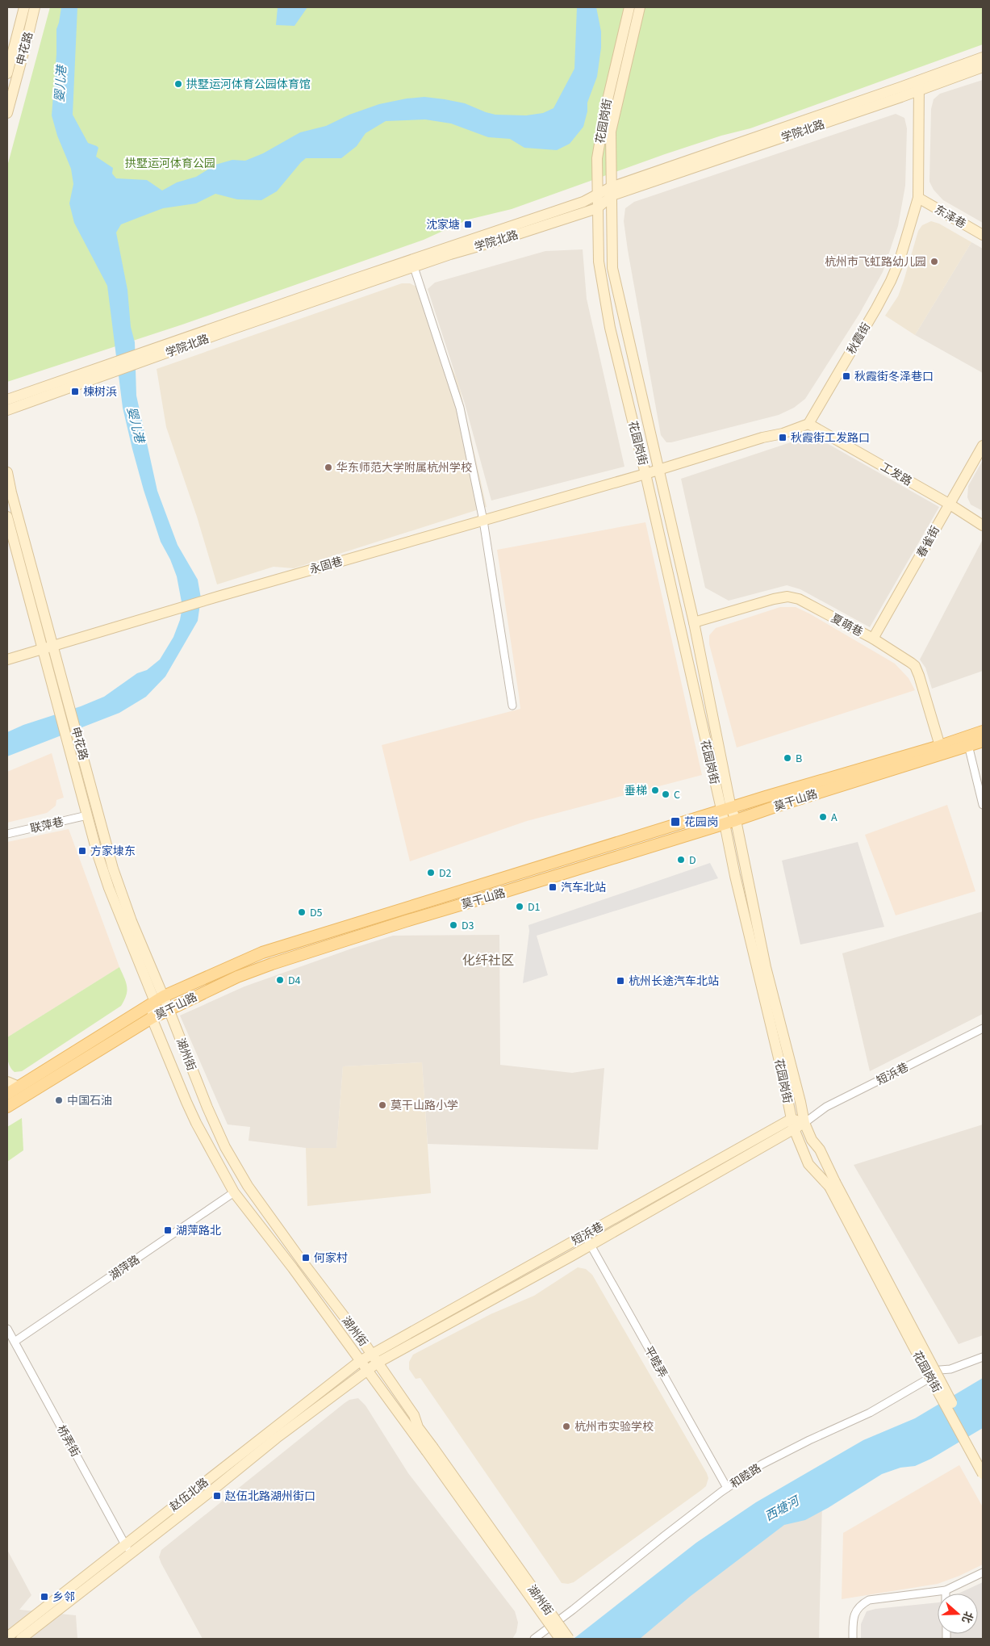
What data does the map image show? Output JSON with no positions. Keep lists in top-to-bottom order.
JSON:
{
  "streets": {
    "main road": ["莫干山路"],
    "street": [
      "申花路",
      "花园岗街",
      "学院北路",
      "东泽巷",
      "秋霞街",
      "工发路",
      "春雀街",
      "永固巷",
      "夏萌巷",
      "联萍巷",
      "湖州街",
      "短浜巷",
      "湖萍路",
      "平睦弄",
      "桥弄街",
      "和睦路",
      "赵伍北路"
    ]
  },
  "crossings": [
    ["申花路", "永固巷"],
    ["申花路", "莫干山路"],
    ["申花路", "联萍巷"],
    ["申花路", "湖州街"],
    ["花园岗街", "学院北路"],
    ["花园岗街", "永固巷"],
    ["花园岗街", "夏萌巷"],
    ["花园岗街", "莫干山路"],
    ["花园岗街", "短浜巷"],
    ["学院北路", "秋霞街"],
    ["东泽巷", "秋霞街"],
    ["秋霞街", "工发路"],
    ["工发路", "春雀街"],
    ["春雀街", "夏萌巷"],
    ["夏萌巷", "莫干山路"],
    ["莫干山路", "湖州街"],
    ["湖州街", "短浜巷"],
    ["湖州街", "湖萍路"],
    ["湖州街", "赵伍北路"],
    ["短浜巷", "平睦弄"],
    ["短浜巷", "赵伍北路"],
    ["湖萍路", "桥弄街"],
    ["平睦弄", "和睦路"],
    ["桥弄街", "赵伍北路"]
  ],
  "districts": ["化纤社区"],
  "water": ["婴儿港", "西塘河"],
  "parks": ["拱墅运河体育公园"],
  "places": {
    "other": [
      "拱墅运河体育公园体育馆",
      "杭州市飞虹路幼儿园",
      "华东师范大学附属杭州学校",
      "B",
      "垂梯",
      "C",
      "A",
      "D",
      "D2",
      "D1",
      "D5",
      "D3",
      "D4",
      "中国石油",
      "莫干山路小学",
      "杭州市实验学校"
    ],
    "transit": [
      "沈家塘",
      "秋霞街冬泽巷口",
      "楝树浜",
      "秋霞街工发路口",
      "花园岗",
      "方家埭东",
      "汽车北站",
      "杭州长途汽车北站",
      "湖萍路北",
      "何家村",
      "赵伍北路湖州街口",
      "乡邻"
    ]
  },
  "north": "right"
}
